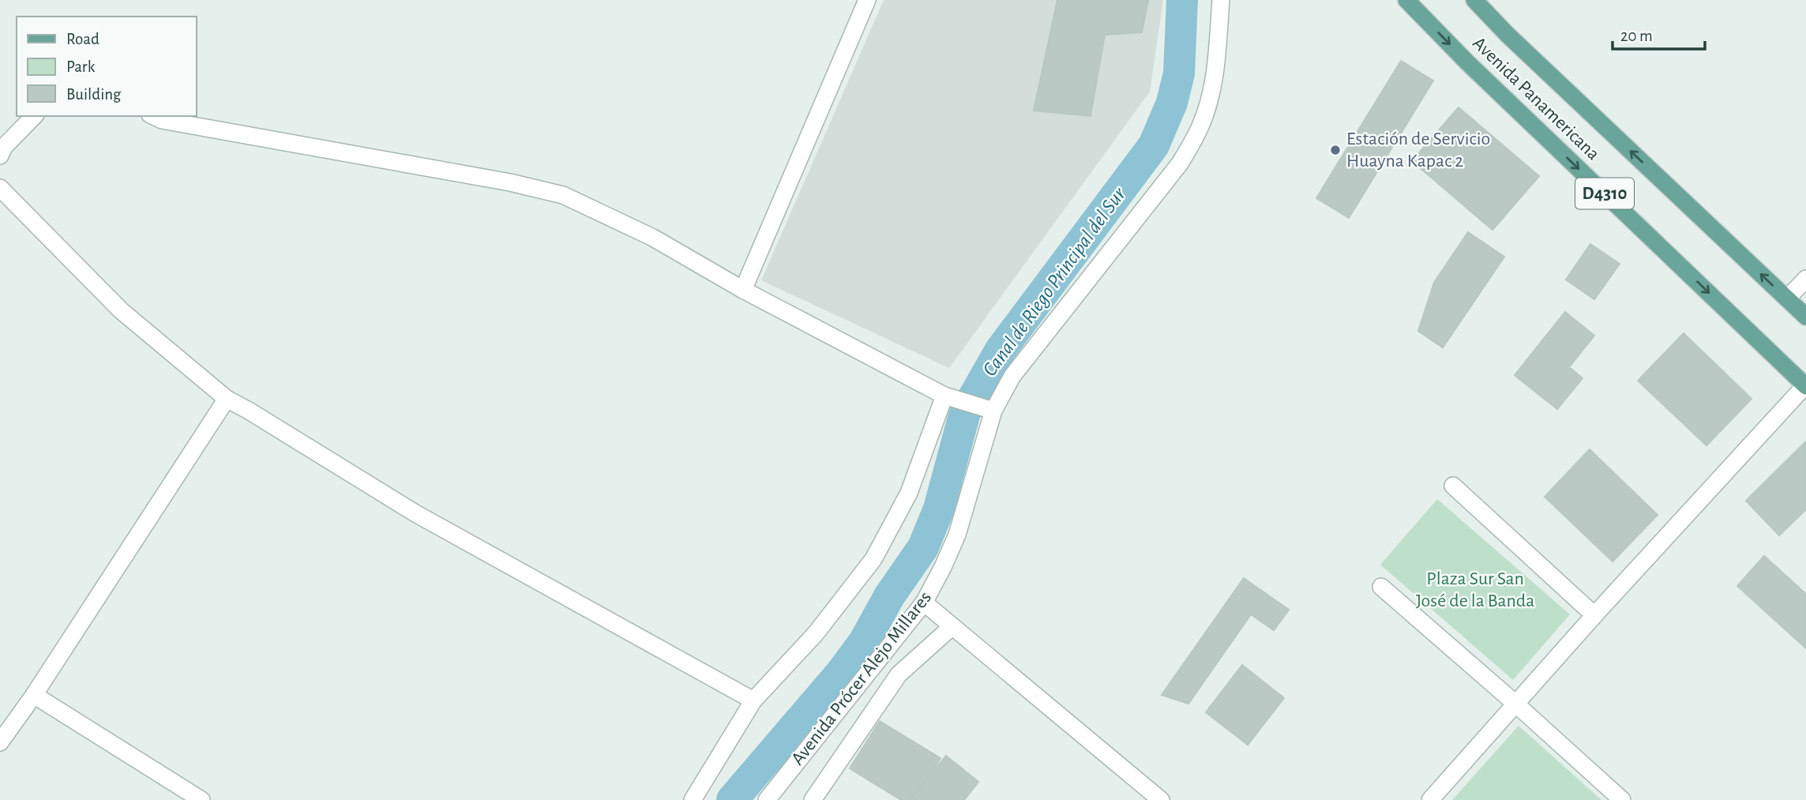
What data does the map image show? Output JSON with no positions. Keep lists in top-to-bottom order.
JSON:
{
  "streets": {
    "main road": ["Avenida Panamericana", "D4310"],
    "street": ["Avenida Prócer Alejo Millares"]
  },
  "water": ["Canal de Riego Principal del Sur"],
  "parks": ["Plaza Sur San José de la Banda"],
  "places": ["Estación de Servicio Huayna Kapac 2"],
  "legend": ["Road", "Park", "Building"],
  "scale_bar": "20 m"
}
